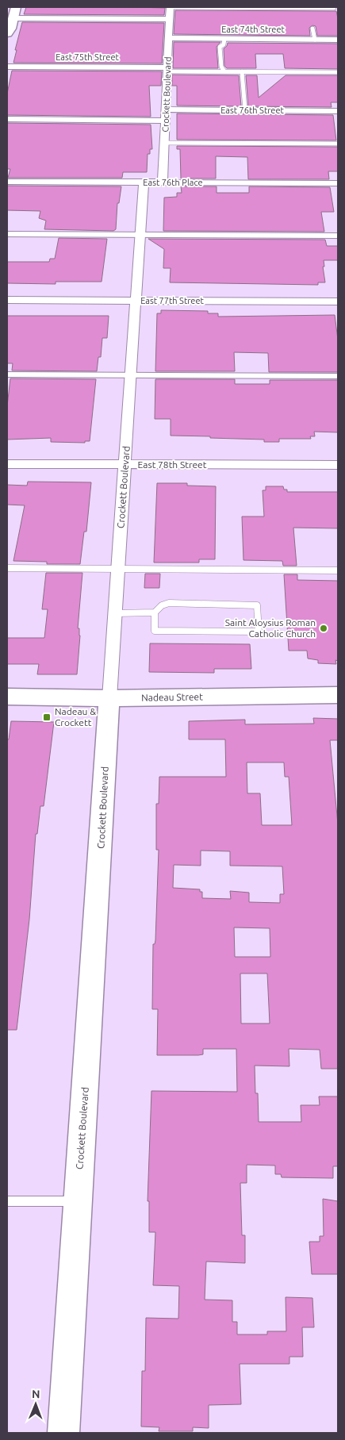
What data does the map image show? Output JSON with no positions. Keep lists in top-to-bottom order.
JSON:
{
  "streets": {
    "street": [
      "East 74th Street",
      "East 75th Street",
      "Crockett Boulevard",
      "East 76th Street",
      "East 76th Place",
      "East 77th Street",
      "East 78th Street",
      "Nadeau Street"
    ]
  },
  "crossings": [
    ["East 74th Street", "Crockett Boulevard"],
    ["East 75th Street", "Crockett Boulevard"],
    ["Crockett Boulevard", "East 76th Street"],
    ["Crockett Boulevard", "East 76th Place"],
    ["Crockett Boulevard", "East 77th Street"],
    ["Crockett Boulevard", "East 78th Street"],
    ["Crockett Boulevard", "Nadeau Street"]
  ],
  "places": {
    "other": ["Saint Aloysius Roman Catholic Church"],
    "transit": ["Nadeau & Crockett"]
  },
  "north": "top"
}
